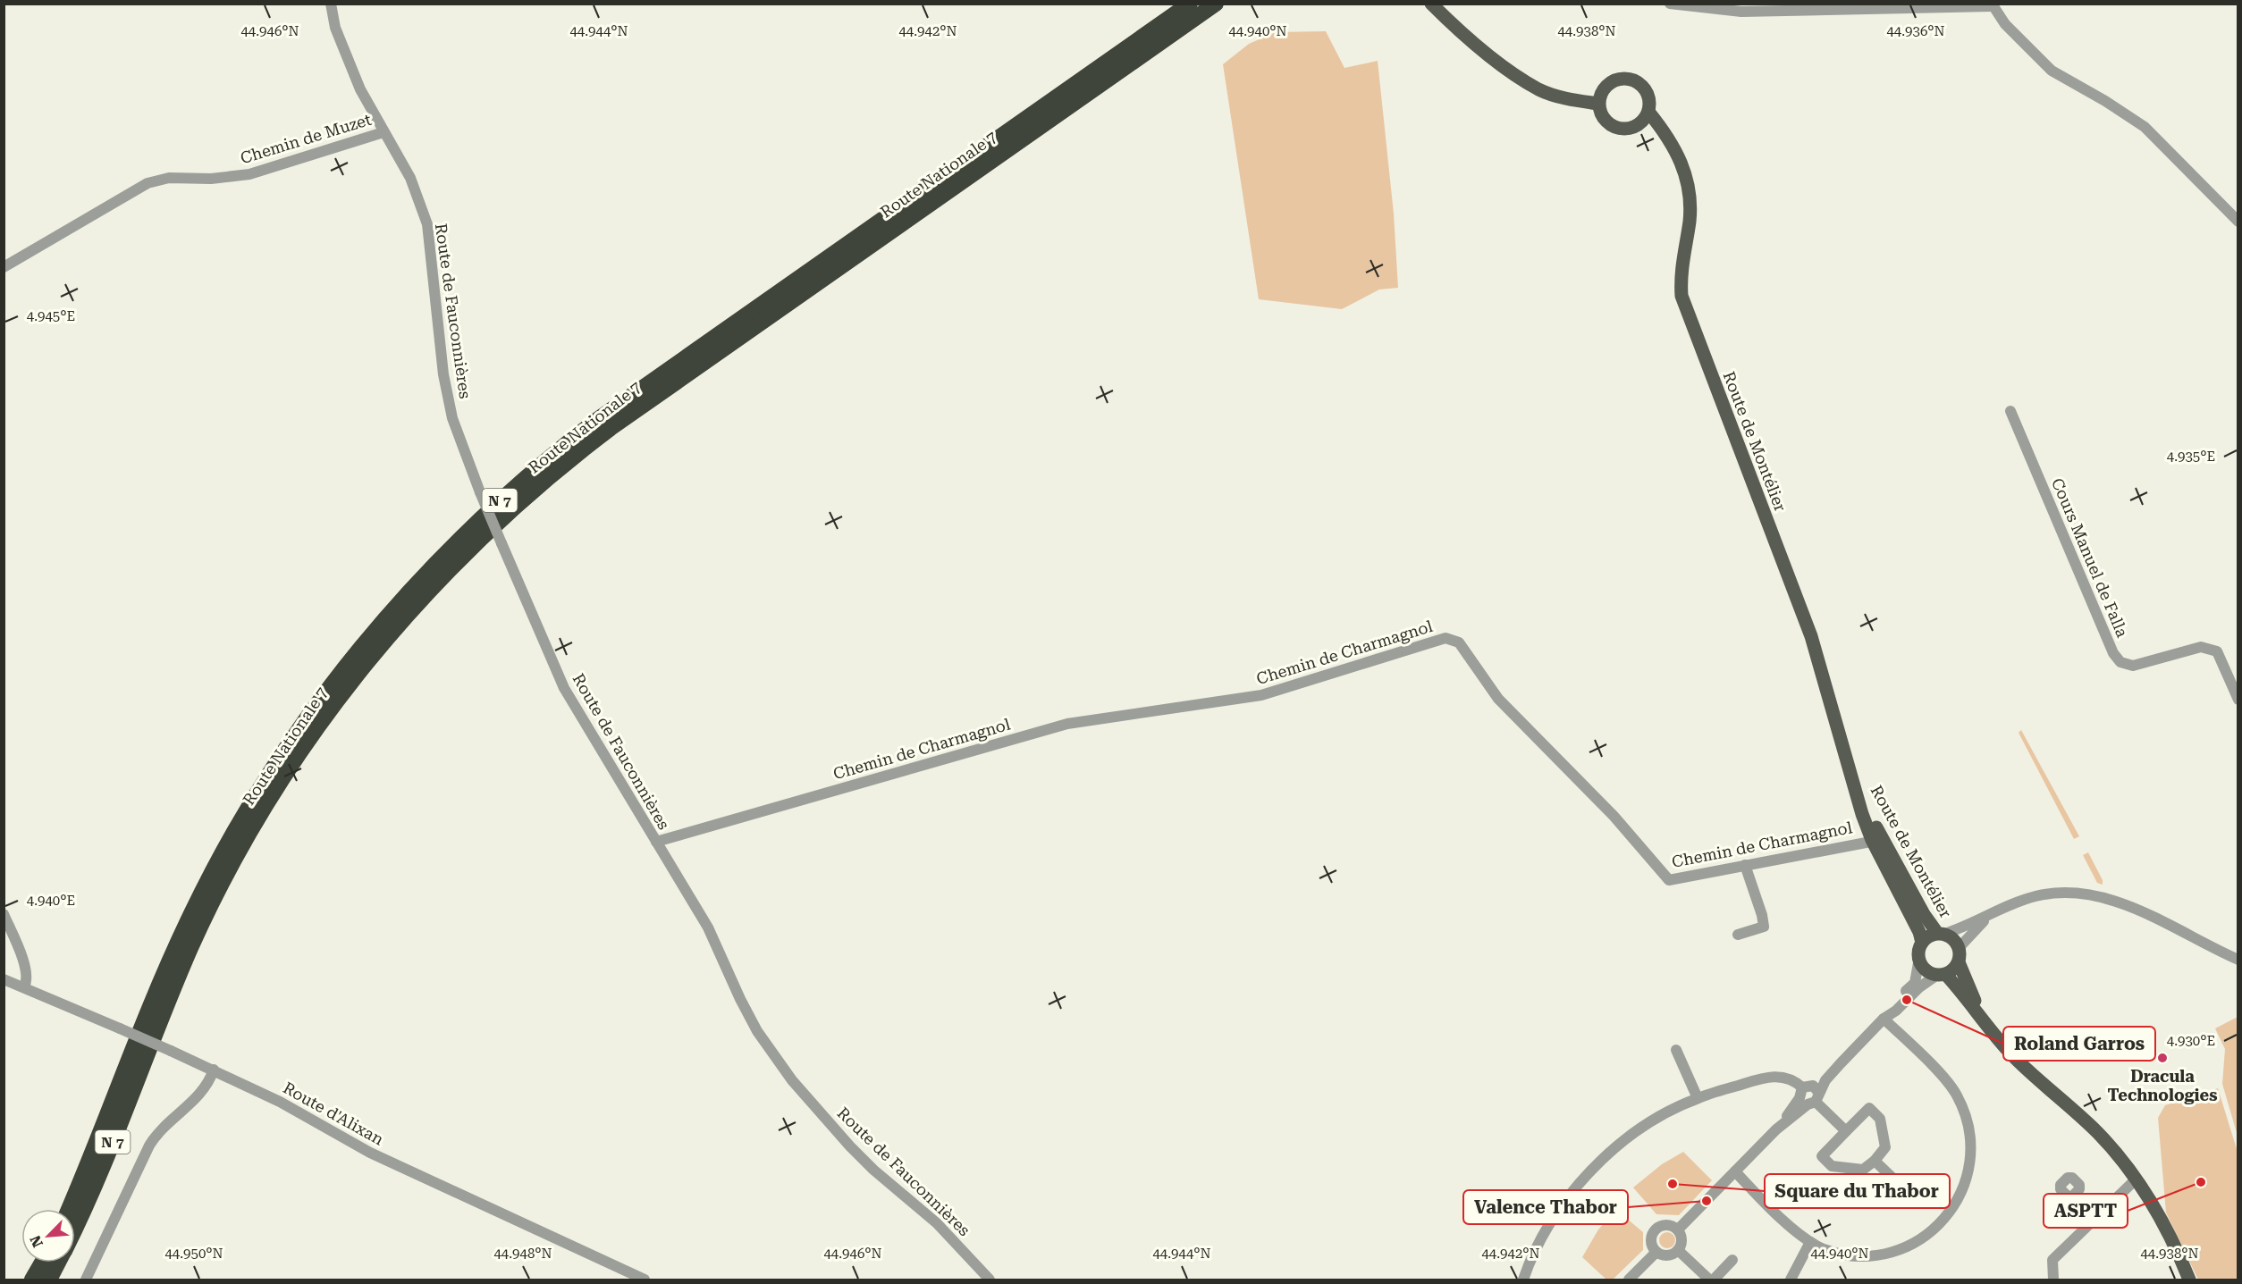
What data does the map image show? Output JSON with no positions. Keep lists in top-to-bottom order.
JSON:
{
  "streets": {
    "highway": ["Route Nationale 7", "N 7"],
    "main road": ["Route de Montélier"],
    "street": [
      "Chemin de Muzet",
      "Route de Fauconnières",
      "Cours Manuel de Falla",
      "Chemin de Charmagnol",
      "Route d'Alixan"
    ]
  },
  "crossings": [
    ["Chemin de Muzet", "Route de Fauconnières"],
    ["Route de Fauconnières", "Chemin de Charmagnol"],
    ["Route de Montélier", "Chemin de Charmagnol"]
  ],
  "places": [
    "Roland Garros",
    "Dracula Technologies",
    "ASPTT",
    "Square du Thabor",
    "Valence Thabor"
  ],
  "north": "bottom left",
  "coordinates": [
    "44.938°N",
    "44.936°N",
    "44.946°N",
    "44.944°N",
    "44.942°N",
    "44.940°N",
    "4.945°E",
    "4.935°E",
    "4.940°E",
    "4.930°E",
    "44.950°N",
    "44.948°N"
  ]
}
